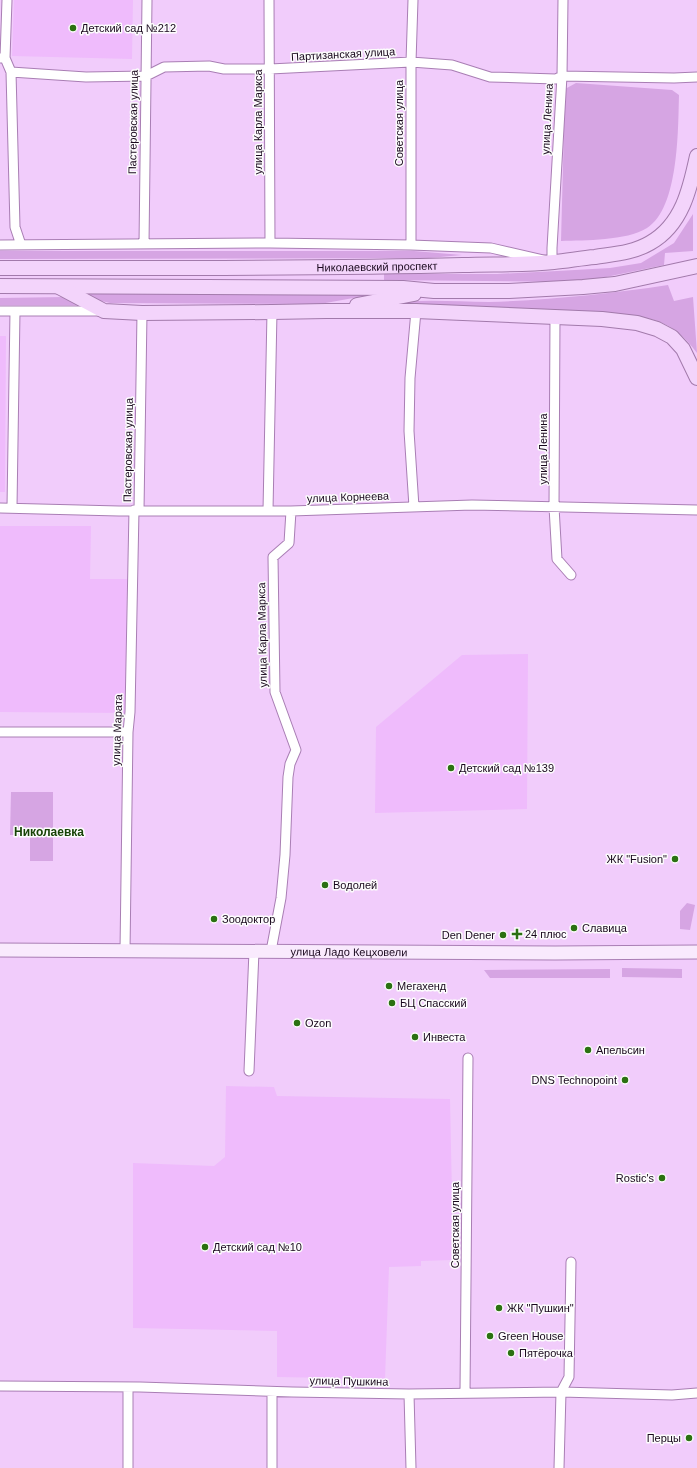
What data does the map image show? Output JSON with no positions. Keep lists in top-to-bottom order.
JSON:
{
  "streets": {
    "main road": ["Николаевский проспект", "улица Ладо Кецховели"],
    "street": [
      "Партизанская улица",
      "улица Ленина",
      "Пастеровская улица",
      "улица Карла Маркса",
      "Советская улица",
      "улица Корнеева",
      "улица Марата",
      "улица Пушкина"
    ]
  },
  "crossings": [
    ["Партизанская улица", "улица Ленина"],
    ["Партизанская улица", "Пастеровская улица"],
    ["Партизанская улица", "улица Карла Маркса"],
    ["Партизанская улица", "Советская улица"],
    ["улица Ленина", "Николаевский проспект"],
    ["улица Ленина", "улица Корнеева"],
    ["Пастеровская улица", "улица Корнеева"],
    ["Пастеровская улица", "улица Марата"],
    ["улица Карла Маркса", "улица Корнеева"],
    ["улица Карла Маркса", "улица Ладо Кецховели"],
    ["Советская улица", "улица Пушкина"],
    ["улица Корнеева", "улица Марата"],
    ["улица Марата", "улица Ладо Кецховели"]
  ],
  "districts": ["Николаевка"],
  "places": {
    "other": [
      "Детский сад №212",
      "Детский сад №139",
      "ЖК \"Fusion\"",
      "Водолей",
      "Зоодоктор",
      "Славица",
      "Den Dener",
      "Мегахенд",
      "БЦ Спасский",
      "Ozon",
      "Инвеста",
      "Апельсин",
      "DNS Technopoint",
      "Rostic's",
      "Детский сад №10",
      "ЖК \"Пушкин\"",
      "Green House",
      "Пятёрочка",
      "Перцы"
    ],
    "health": ["24 плюс"]
  }
}
